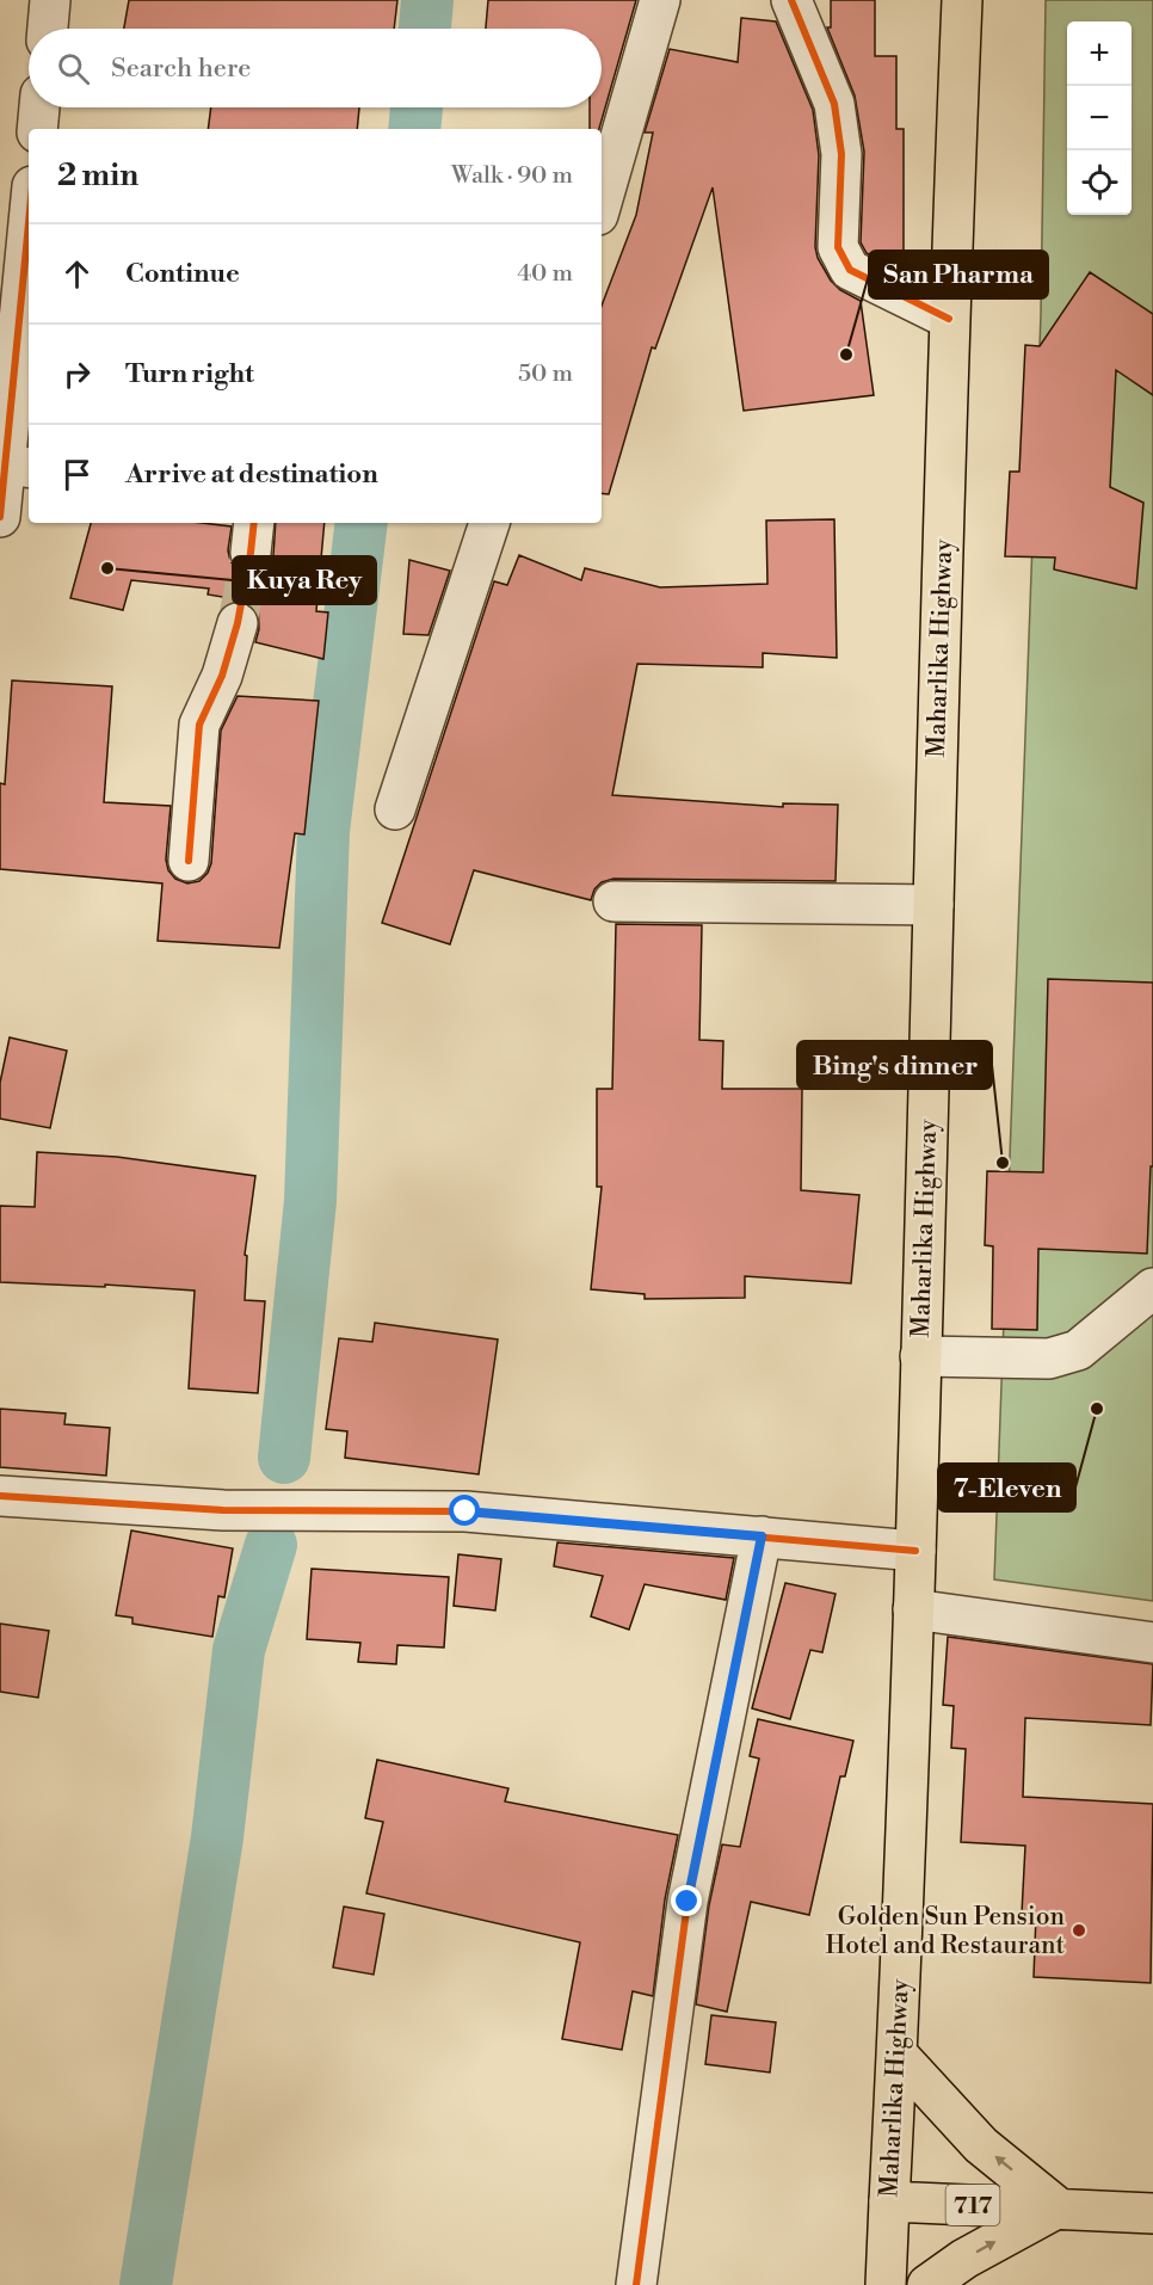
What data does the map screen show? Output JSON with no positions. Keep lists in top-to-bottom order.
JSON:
{
  "streets": {
    "main road": ["Maharlika Highway", "717"]
  },
  "crossings": [
    ["Maharlika Highway", "717"]
  ],
  "places": [
    "San Pharma",
    "Kuya Rey",
    "Bing's dinner",
    "7-Eleven",
    "Golden Sun Pension Hotel and Restaurant"
  ],
  "page": {
    "map_buttons": ["+", "−"],
    "search": "Search here",
    "heading": ["2 min", "Walk · 90 m"],
    "list": [
      ["Continue", "40 m"],
      ["Turn right", "50 m"],
      "Arrive at destination"
    ]
  }
}
